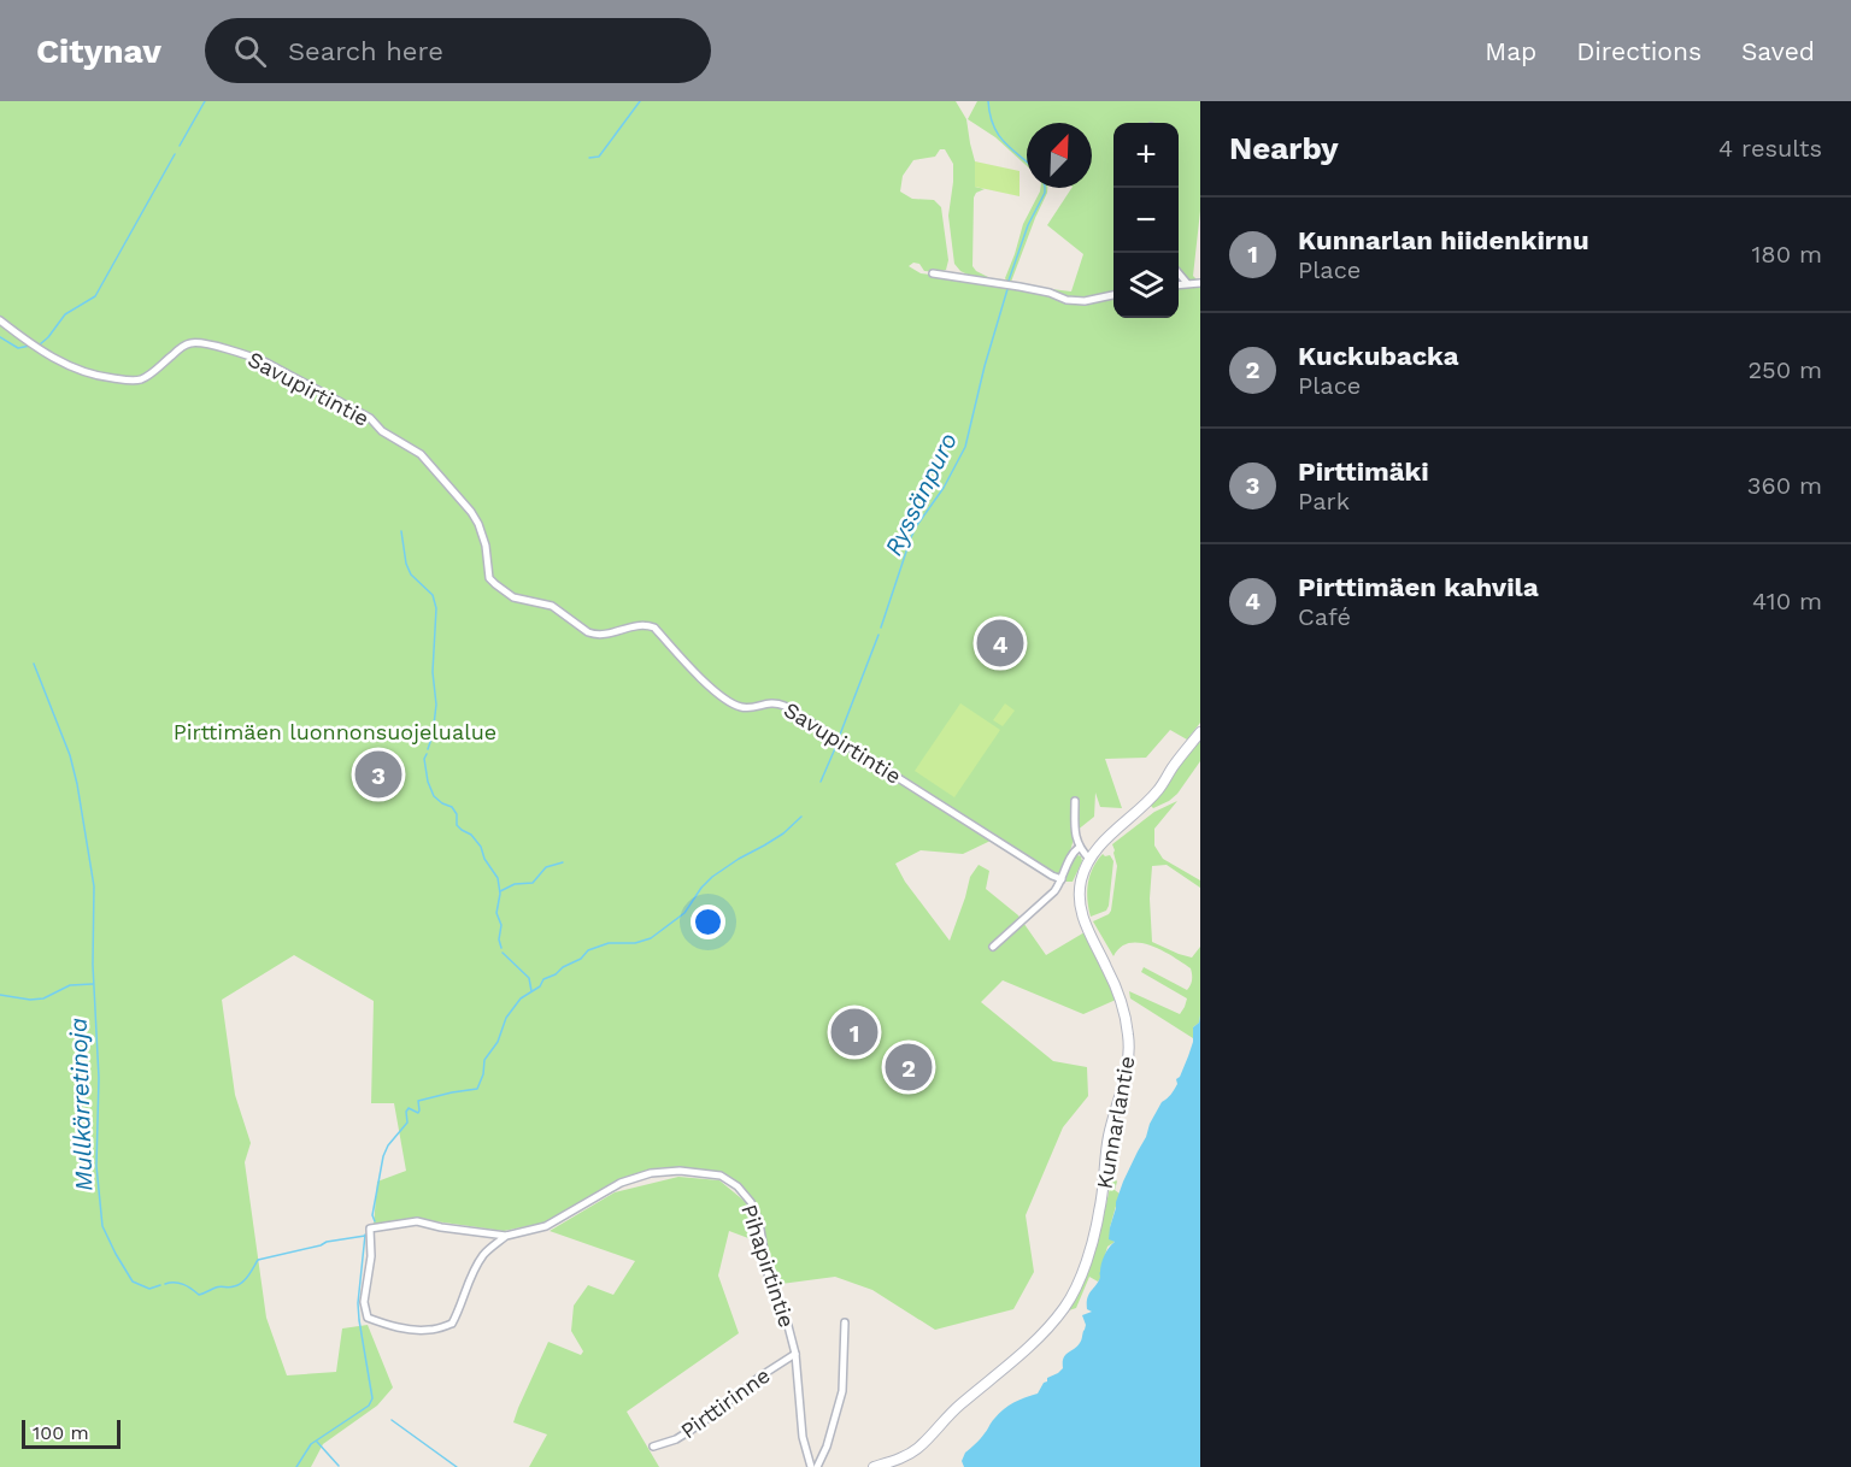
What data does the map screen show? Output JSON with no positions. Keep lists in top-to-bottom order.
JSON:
{
  "streets": {
    "main road": ["Kunnarlantie"],
    "street": ["Savupirtintie", "Pihapirtintie", "Pirttirinne"]
  },
  "crossings": [
    ["Pihapirtintie", "Pirttirinne"]
  ],
  "water": ["Ryssänpuro", "Mullkärretinoja"],
  "parks": ["Pirttimäen luonnonsuojelualue"],
  "scale_bar": "100 m",
  "north": "top right",
  "page": {
    "header": "Citynav",
    "search": "Search here",
    "nav": ["Map", "Directions", "Saved"],
    "heading": ["Nearby", "4 results"],
    "map_buttons": ["+", "−"],
    "list": [
      {
        "mark": "1",
        "name": "Kunnarlan hiidenkirnu",
        "note": "Place",
        "value": "180 m"
      },
      {
        "mark": "2",
        "name": "Kuckubacka",
        "note": "Place",
        "value": "250 m"
      },
      {
        "mark": "3",
        "name": "Pirttimäki",
        "note": "Park",
        "value": "360 m"
      },
      {
        "mark": "4",
        "name": "Pirttimäen kahvila",
        "note": "Café",
        "value": "410 m"
      }
    ],
    "pins": [
      "4",
      "3",
      "1",
      "2"
    ],
    "scale": "100 m"
  }
}
